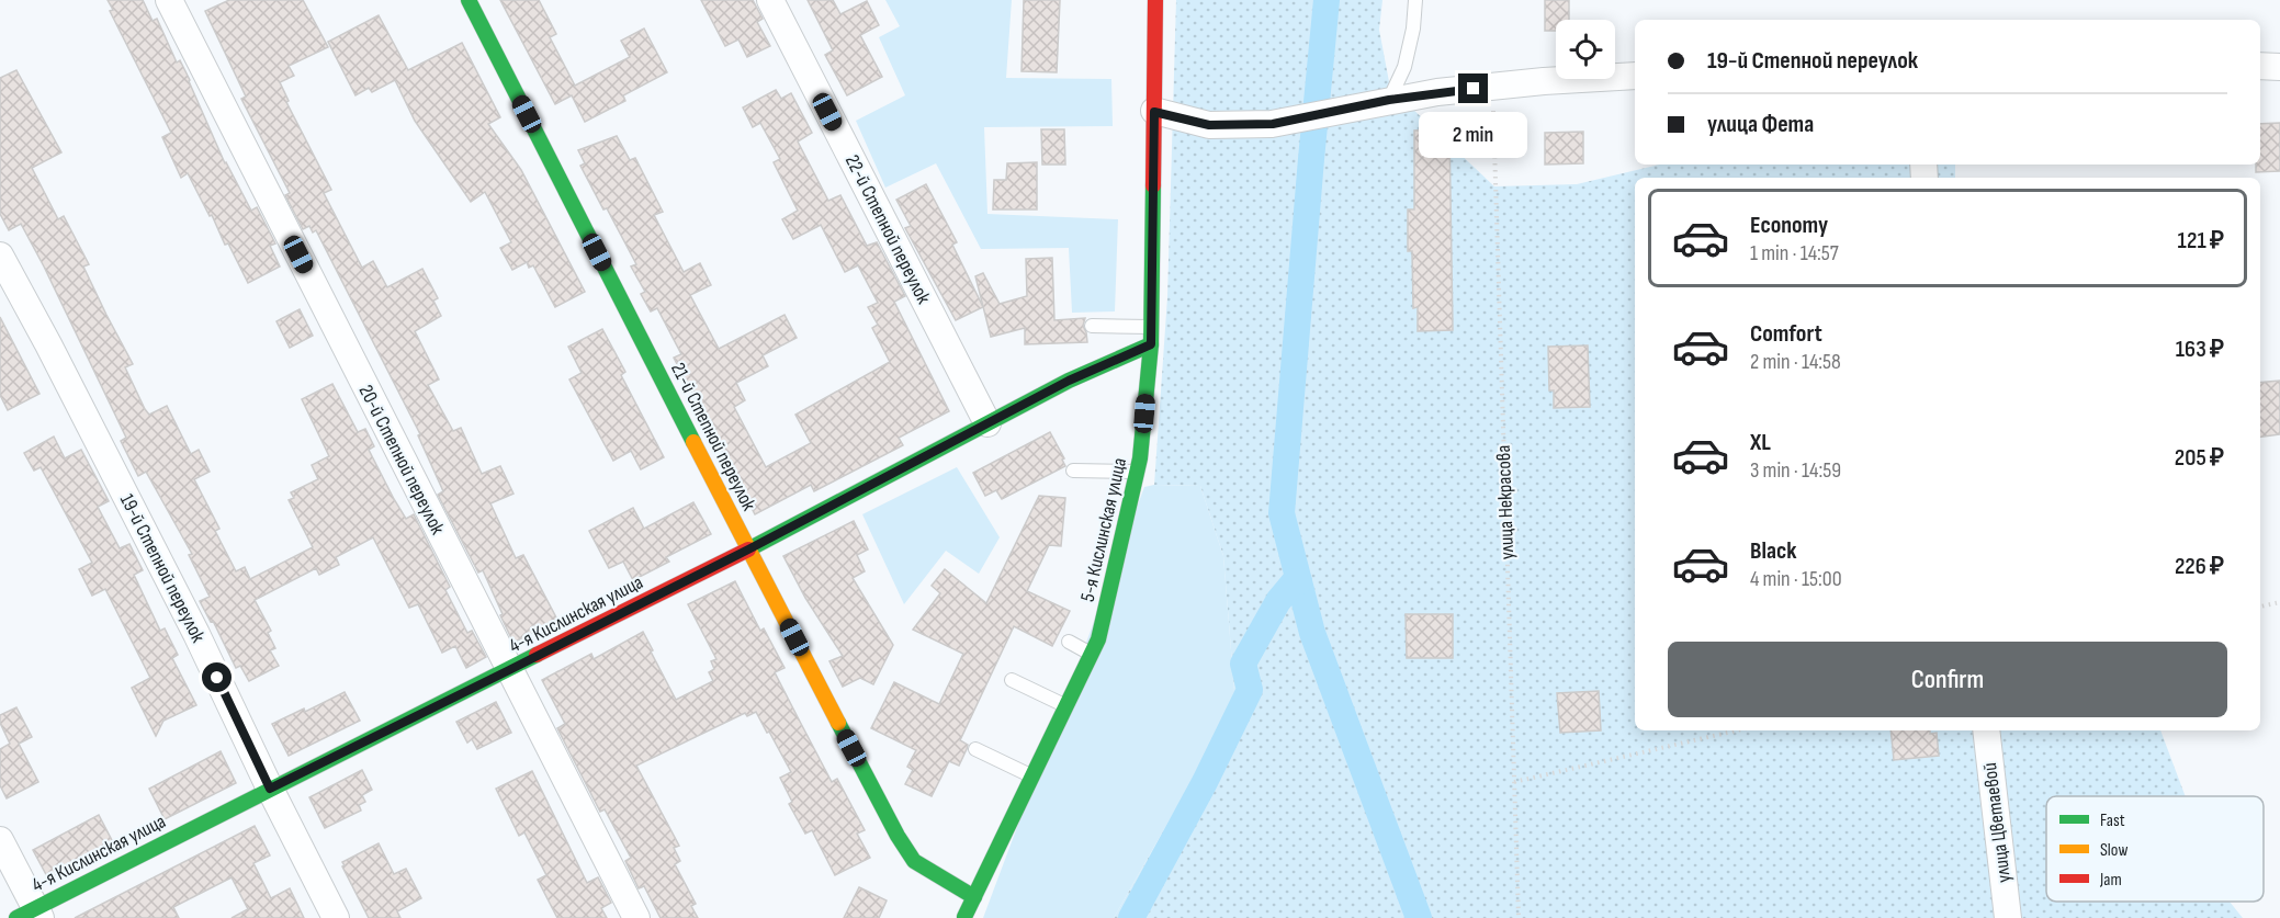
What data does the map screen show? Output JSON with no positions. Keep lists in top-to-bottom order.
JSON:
{
  "streets": {
    "street": [
      "22-й Степной переулок",
      "21-й Степной переулок",
      "20-й Степной переулок",
      "5-я Кислинская улица",
      "19-й Степной переулок",
      "4-я Кислинская улица",
      "улица Цветаевой"
    ],
    "path": ["улица Некрасова"]
  },
  "crossings": [
    ["22-й Степной переулок", "4-я Кислинская улица"],
    ["21-й Степной переулок", "5-я Кислинская улица"],
    ["21-й Степной переулок", "4-я Кислинская улица"],
    ["20-й Степной переулок", "4-я Кислинская улица"],
    ["5-я Кислинская улица", "4-я Кислинская улица"],
    ["19-й Степной переулок", "4-я Кислинская улица"]
  ],
  "legend": ["Fast", "Slow", "Jam"],
  "page": {
    "banner": ["19-й Степной переулок", "улица Фета"],
    "bubble": "2 min",
    "list": [
      {
        "name": "Economy",
        "note": "1 min · 14:57",
        "value": "121 ₽"
      },
      {
        "name": "Comfort",
        "note": "2 min · 14:58",
        "value": "163 ₽"
      },
      {
        "name": "XL",
        "note": "3 min · 14:59",
        "value": "205 ₽"
      },
      {
        "name": "Black",
        "note": "4 min · 15:00",
        "value": "226 ₽"
      }
    ],
    "buttons": "Confirm"
  }
}
